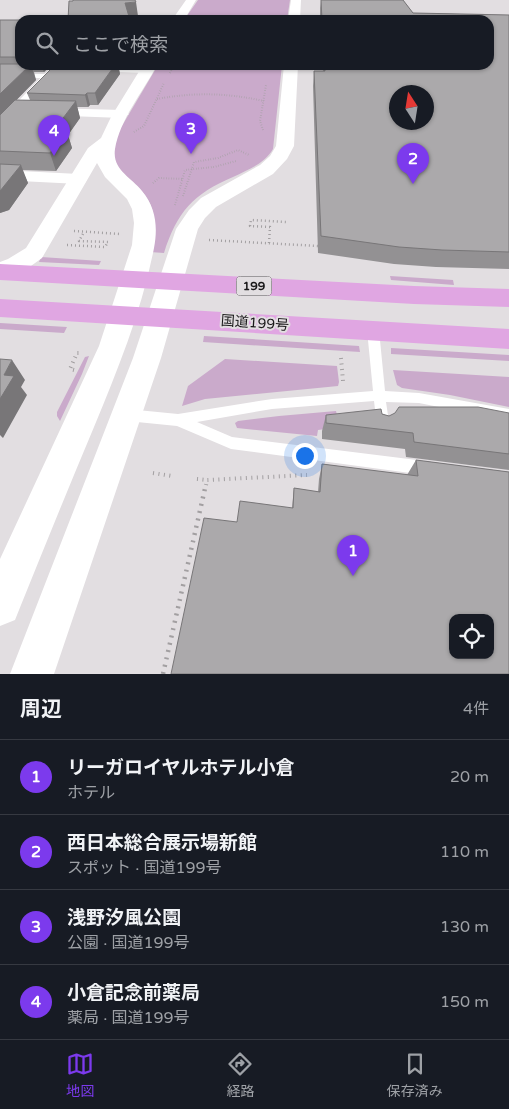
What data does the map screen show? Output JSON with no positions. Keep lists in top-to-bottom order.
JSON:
{
  "streets": {
    "highway": ["199", "国道199号"]
  },
  "north": "top",
  "page": {
    "search": "ここで検索",
    "pins": [
      "3",
      "4",
      "2",
      "1"
    ],
    "heading": ["周辺", "4件"],
    "list": [
      {
        "mark": "1",
        "name": "リーガロイヤルホテル小倉",
        "note": "ホテル",
        "value": "20 m"
      },
      {
        "mark": "2",
        "name": "西日本総合展示場新館",
        "note": "スポット · 国道199号",
        "value": "110 m"
      },
      {
        "mark": "3",
        "name": "浅野汐風公園",
        "note": "公園 · 国道199号",
        "value": "130 m"
      },
      {
        "mark": "4",
        "name": "小倉記念前薬局",
        "note": "薬局 · 国道199号",
        "value": "150 m"
      }
    ],
    "nav": ["地図", "経路", "保存済み"]
  }
}
